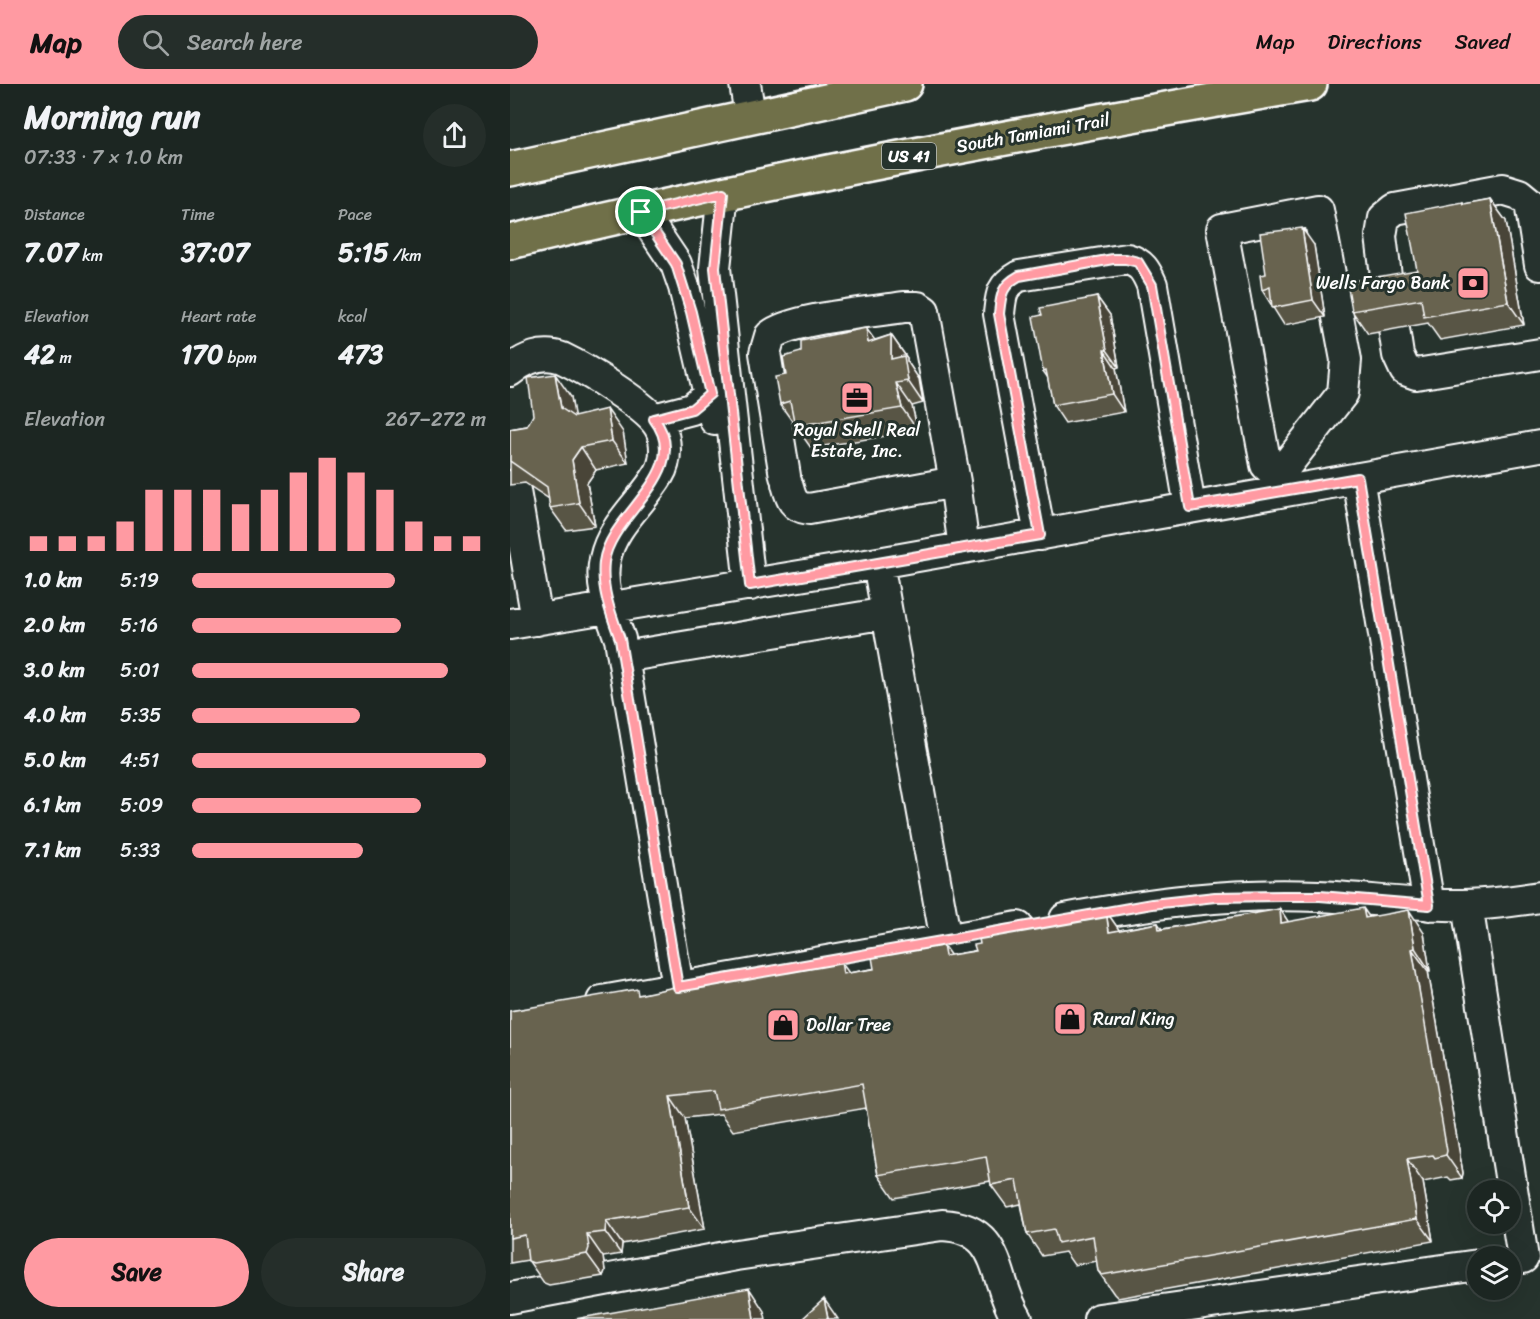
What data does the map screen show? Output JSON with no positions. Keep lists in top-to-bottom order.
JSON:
{
  "streets": {
    "main road": ["South Tamiami Trail", "US 41"]
  },
  "places": {
    "bank": ["Wells Fargo Bank"],
    "office": ["Royal Shell Real Estate, Inc."],
    "shop": ["Rural King", "Dollar Tree"]
  },
  "page": {
    "header": "Map",
    "search": "Search here",
    "nav": ["Map", "Directions", "Saved"],
    "heading": ["Morning run", "07:33 · 7 × 1.0 km"],
    "stats": [
      ["Distance", "7.07 km"],
      ["Time", "37:07"],
      ["Pace", "5:15 /km"],
      ["Elevation", "42 m"],
      ["Heart rate", "170 bpm"],
      ["kcal", "473"]
    ],
    "chart": ["Elevation", "267–272 m"],
    "list": [
      {
        "name": "1.0 km",
        "note": "5:19"
      },
      {
        "name": "2.0 km",
        "note": "5:16"
      },
      {
        "name": "3.0 km",
        "note": "5:01"
      },
      {
        "name": "4.0 km",
        "note": "5:35"
      },
      {
        "name": "5.0 km",
        "note": "4:51"
      },
      {
        "name": "6.1 km",
        "note": "5:09"
      },
      {
        "name": "7.1 km",
        "note": "5:33"
      }
    ],
    "buttons": ["Save", "Share"]
  }
}
